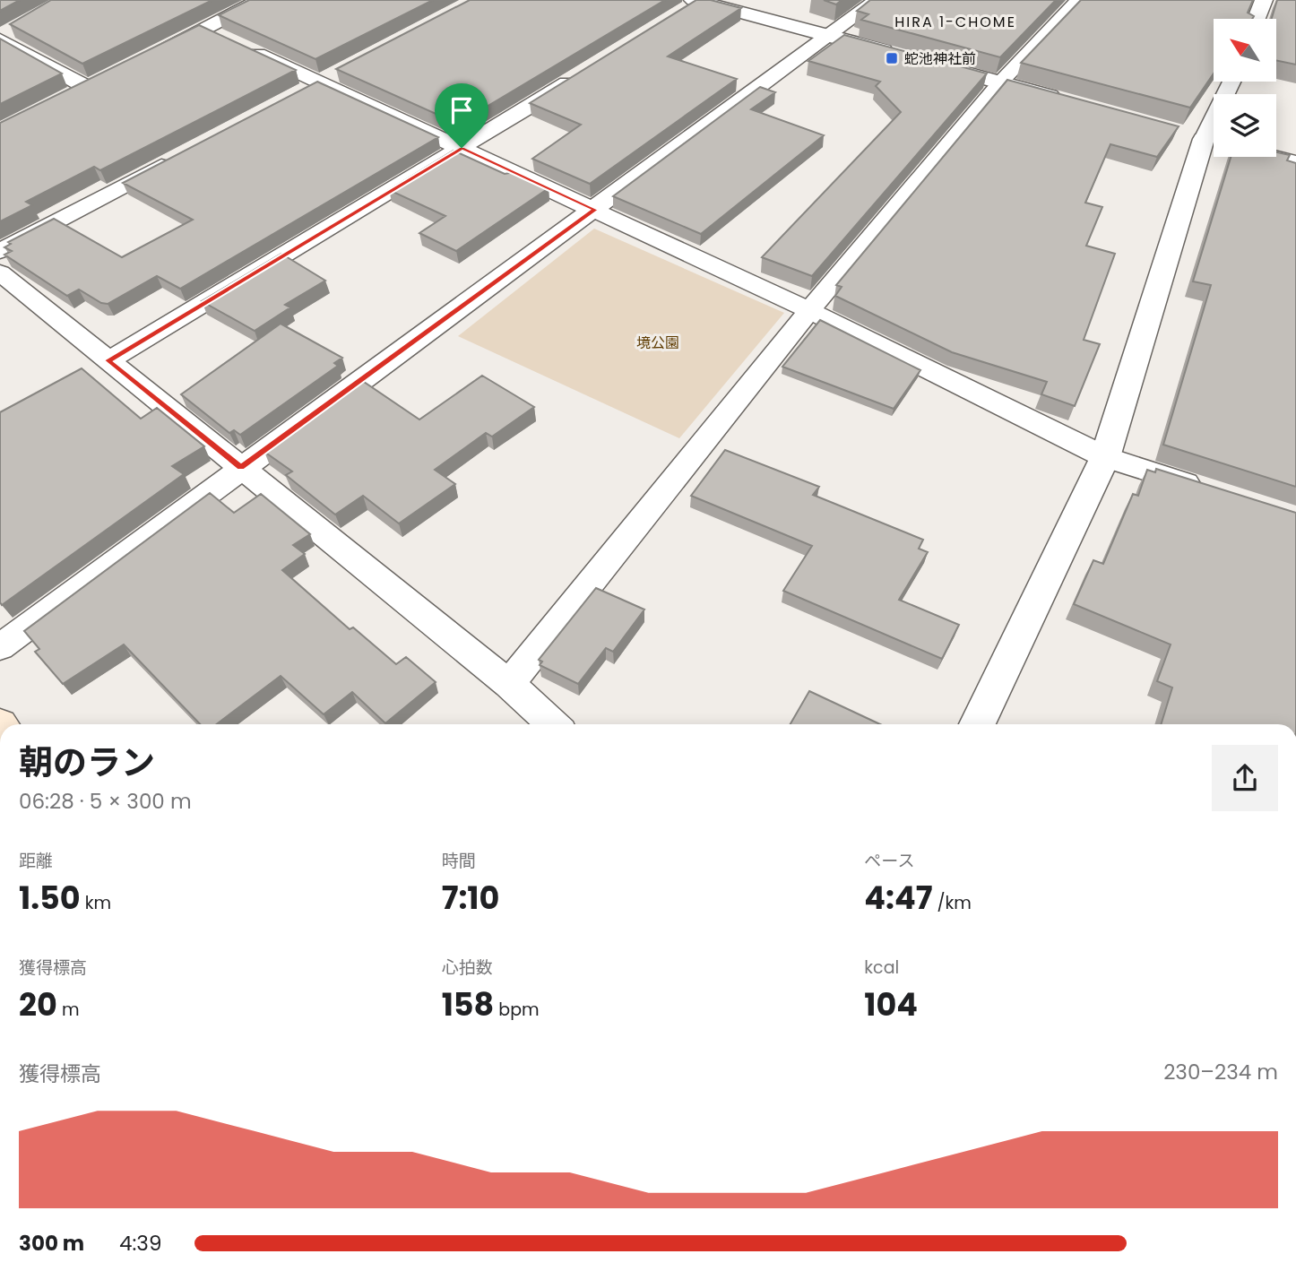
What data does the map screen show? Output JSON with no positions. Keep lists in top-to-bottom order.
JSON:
{
  "districts": ["HIRA 1-CHOME"],
  "parks": ["境公園"],
  "places": {
    "transit": ["蛇池神社前"]
  },
  "north": "top left",
  "page": {
    "heading": ["朝のラン", "06:28 · 5 × 300 m"],
    "stats": [
      ["距離", "1.50 km"],
      ["時間", "7:10"],
      ["ペース", "4:47 /km"],
      ["獲得標高", "20 m"],
      ["心拍数", "158 bpm"],
      ["kcal", "104"]
    ],
    "chart": ["獲得標高", "230–234 m"],
    "list": [
      {
        "name": "300 m",
        "note": "4:39"
      }
    ]
  }
}
